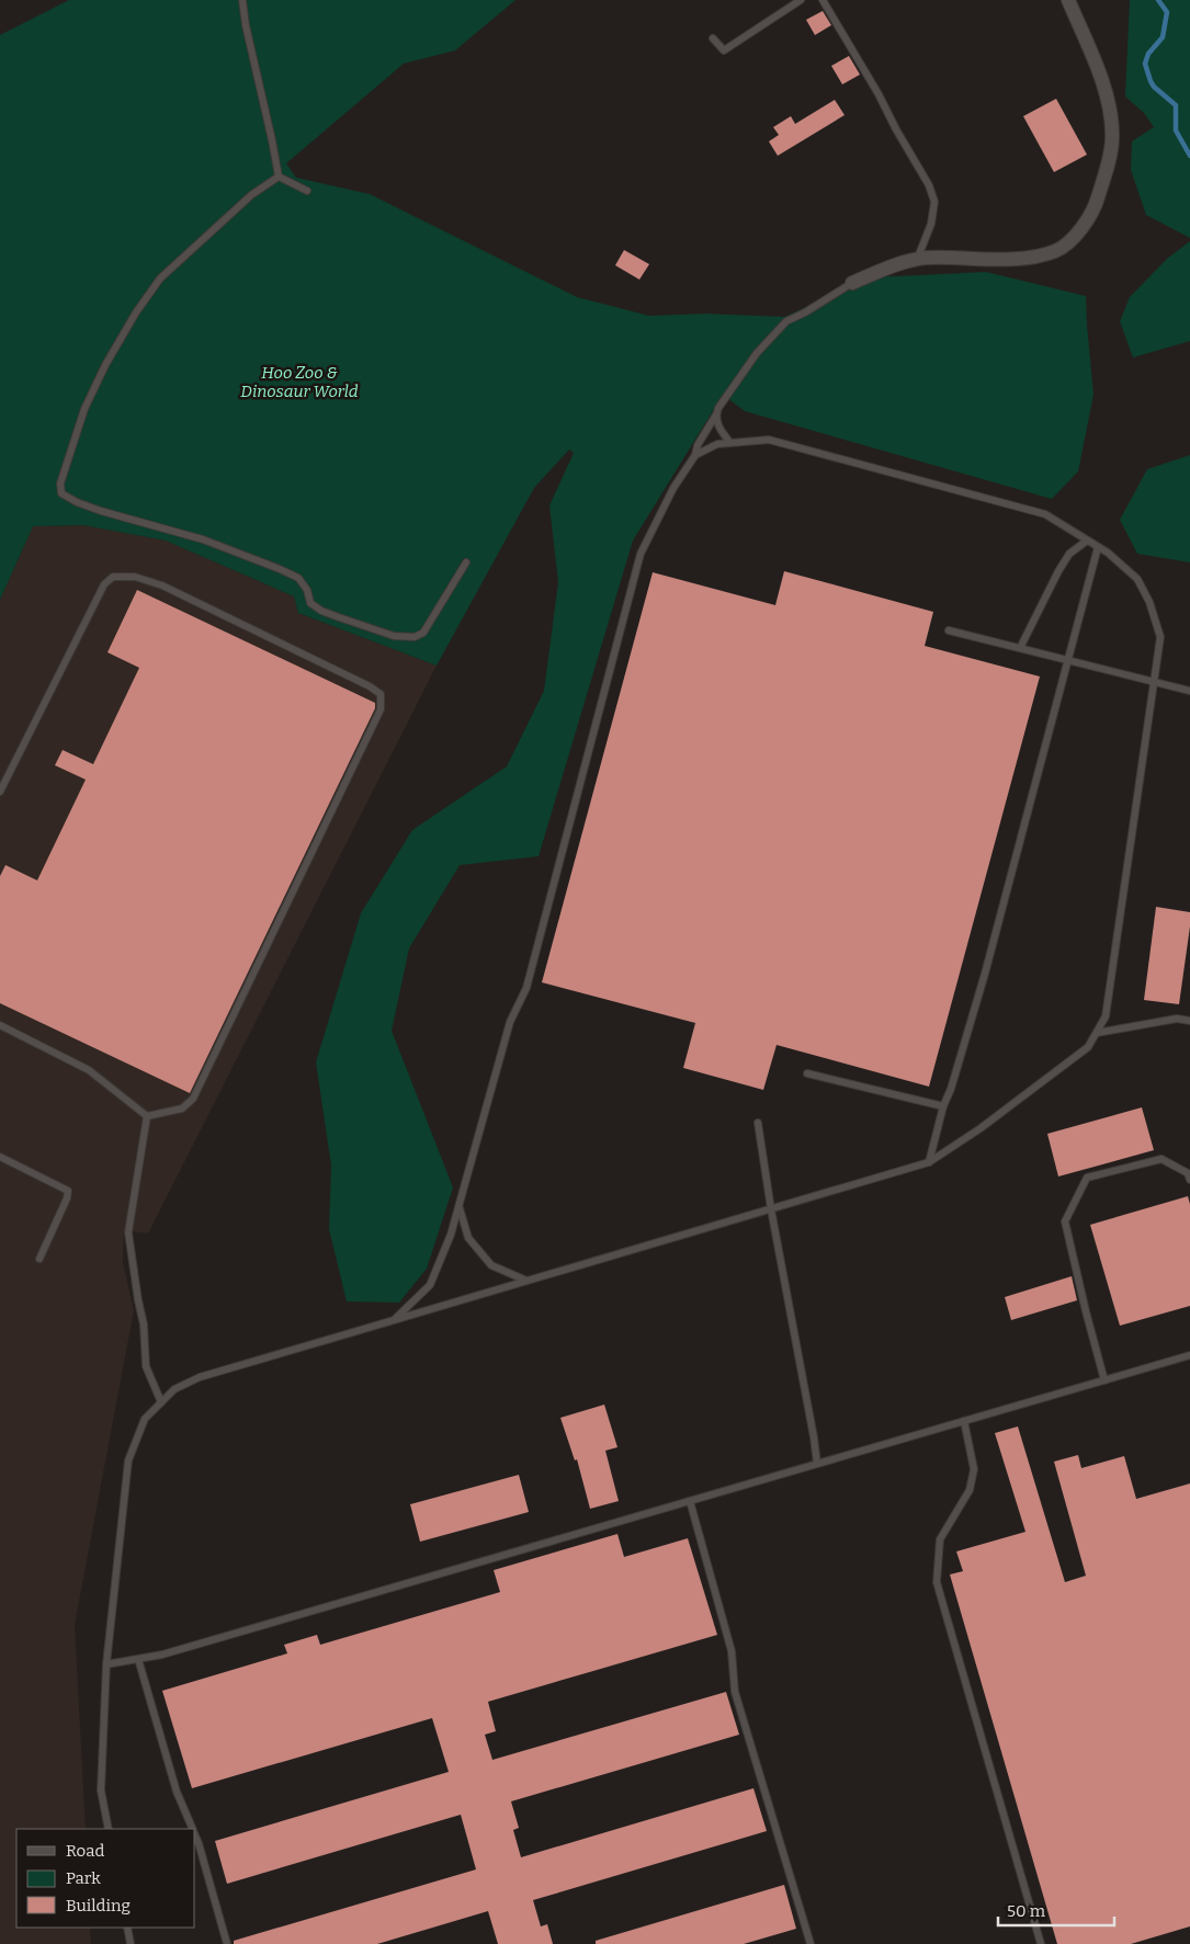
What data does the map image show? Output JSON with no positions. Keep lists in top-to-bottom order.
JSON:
{
  "parks": ["Hoo Zoo & Dinosaur World"],
  "legend": ["Road", "Park", "Building"],
  "scale_bar": "50 m"
}
